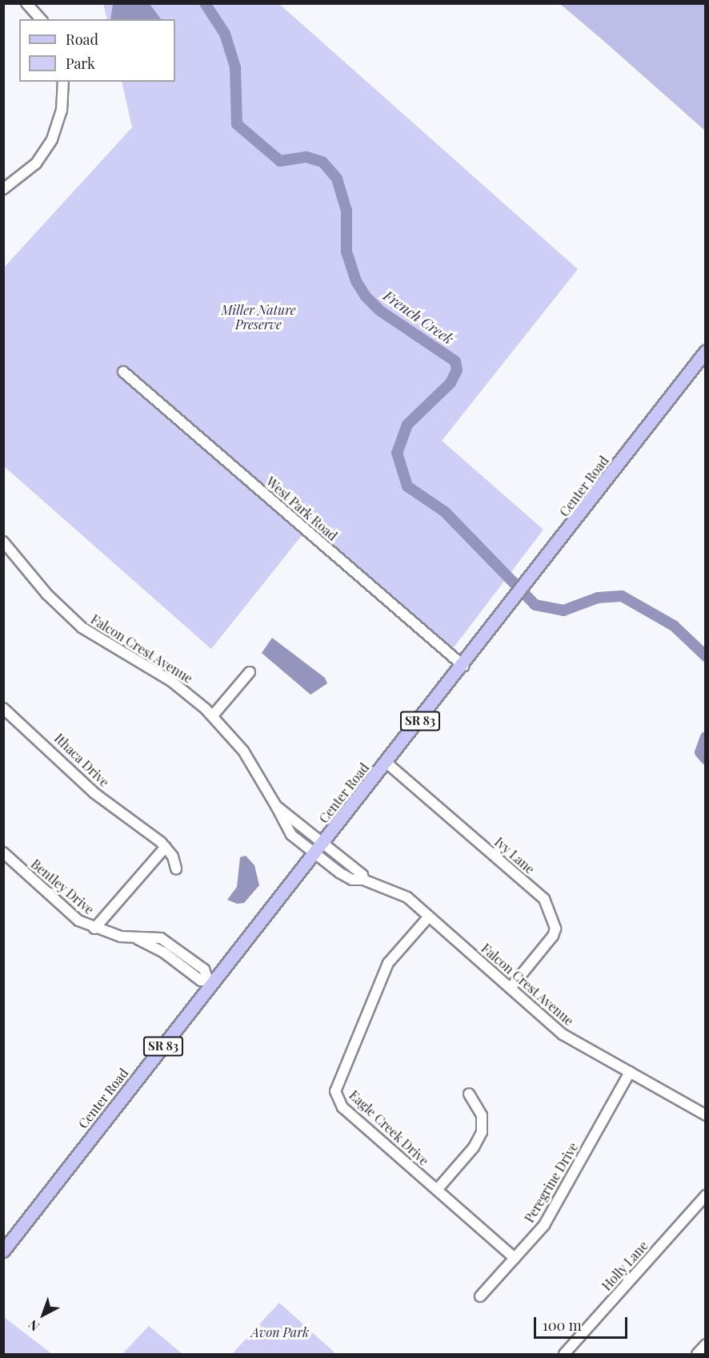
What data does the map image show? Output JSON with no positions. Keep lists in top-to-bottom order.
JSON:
{
  "streets": {
    "main road": ["Center Road", "SR 83"],
    "street": [
      "West Park Road",
      "Falcon Crest Avenue",
      "Ithaca Drive",
      "Ivy Lane",
      "Bentley Drive",
      "Eagle Creek Drive",
      "Peregrine Drive",
      "Holly Lane"
    ]
  },
  "crossings": [
    ["Center Road", "West Park Road"],
    ["Center Road", "Falcon Crest Avenue"],
    ["Center Road", "Ivy Lane"],
    ["Center Road", "Bentley Drive"],
    ["Falcon Crest Avenue", "Ivy Lane"],
    ["Falcon Crest Avenue", "Eagle Creek Drive"],
    ["Falcon Crest Avenue", "Peregrine Drive"],
    ["Eagle Creek Drive", "Peregrine Drive"]
  ],
  "water": ["French Creek"],
  "parks": ["Miller Nature Preserve", "Avon Park"],
  "legend": ["Road", "Park"],
  "scale_bar": "100 m",
  "north": "bottom left"
}
